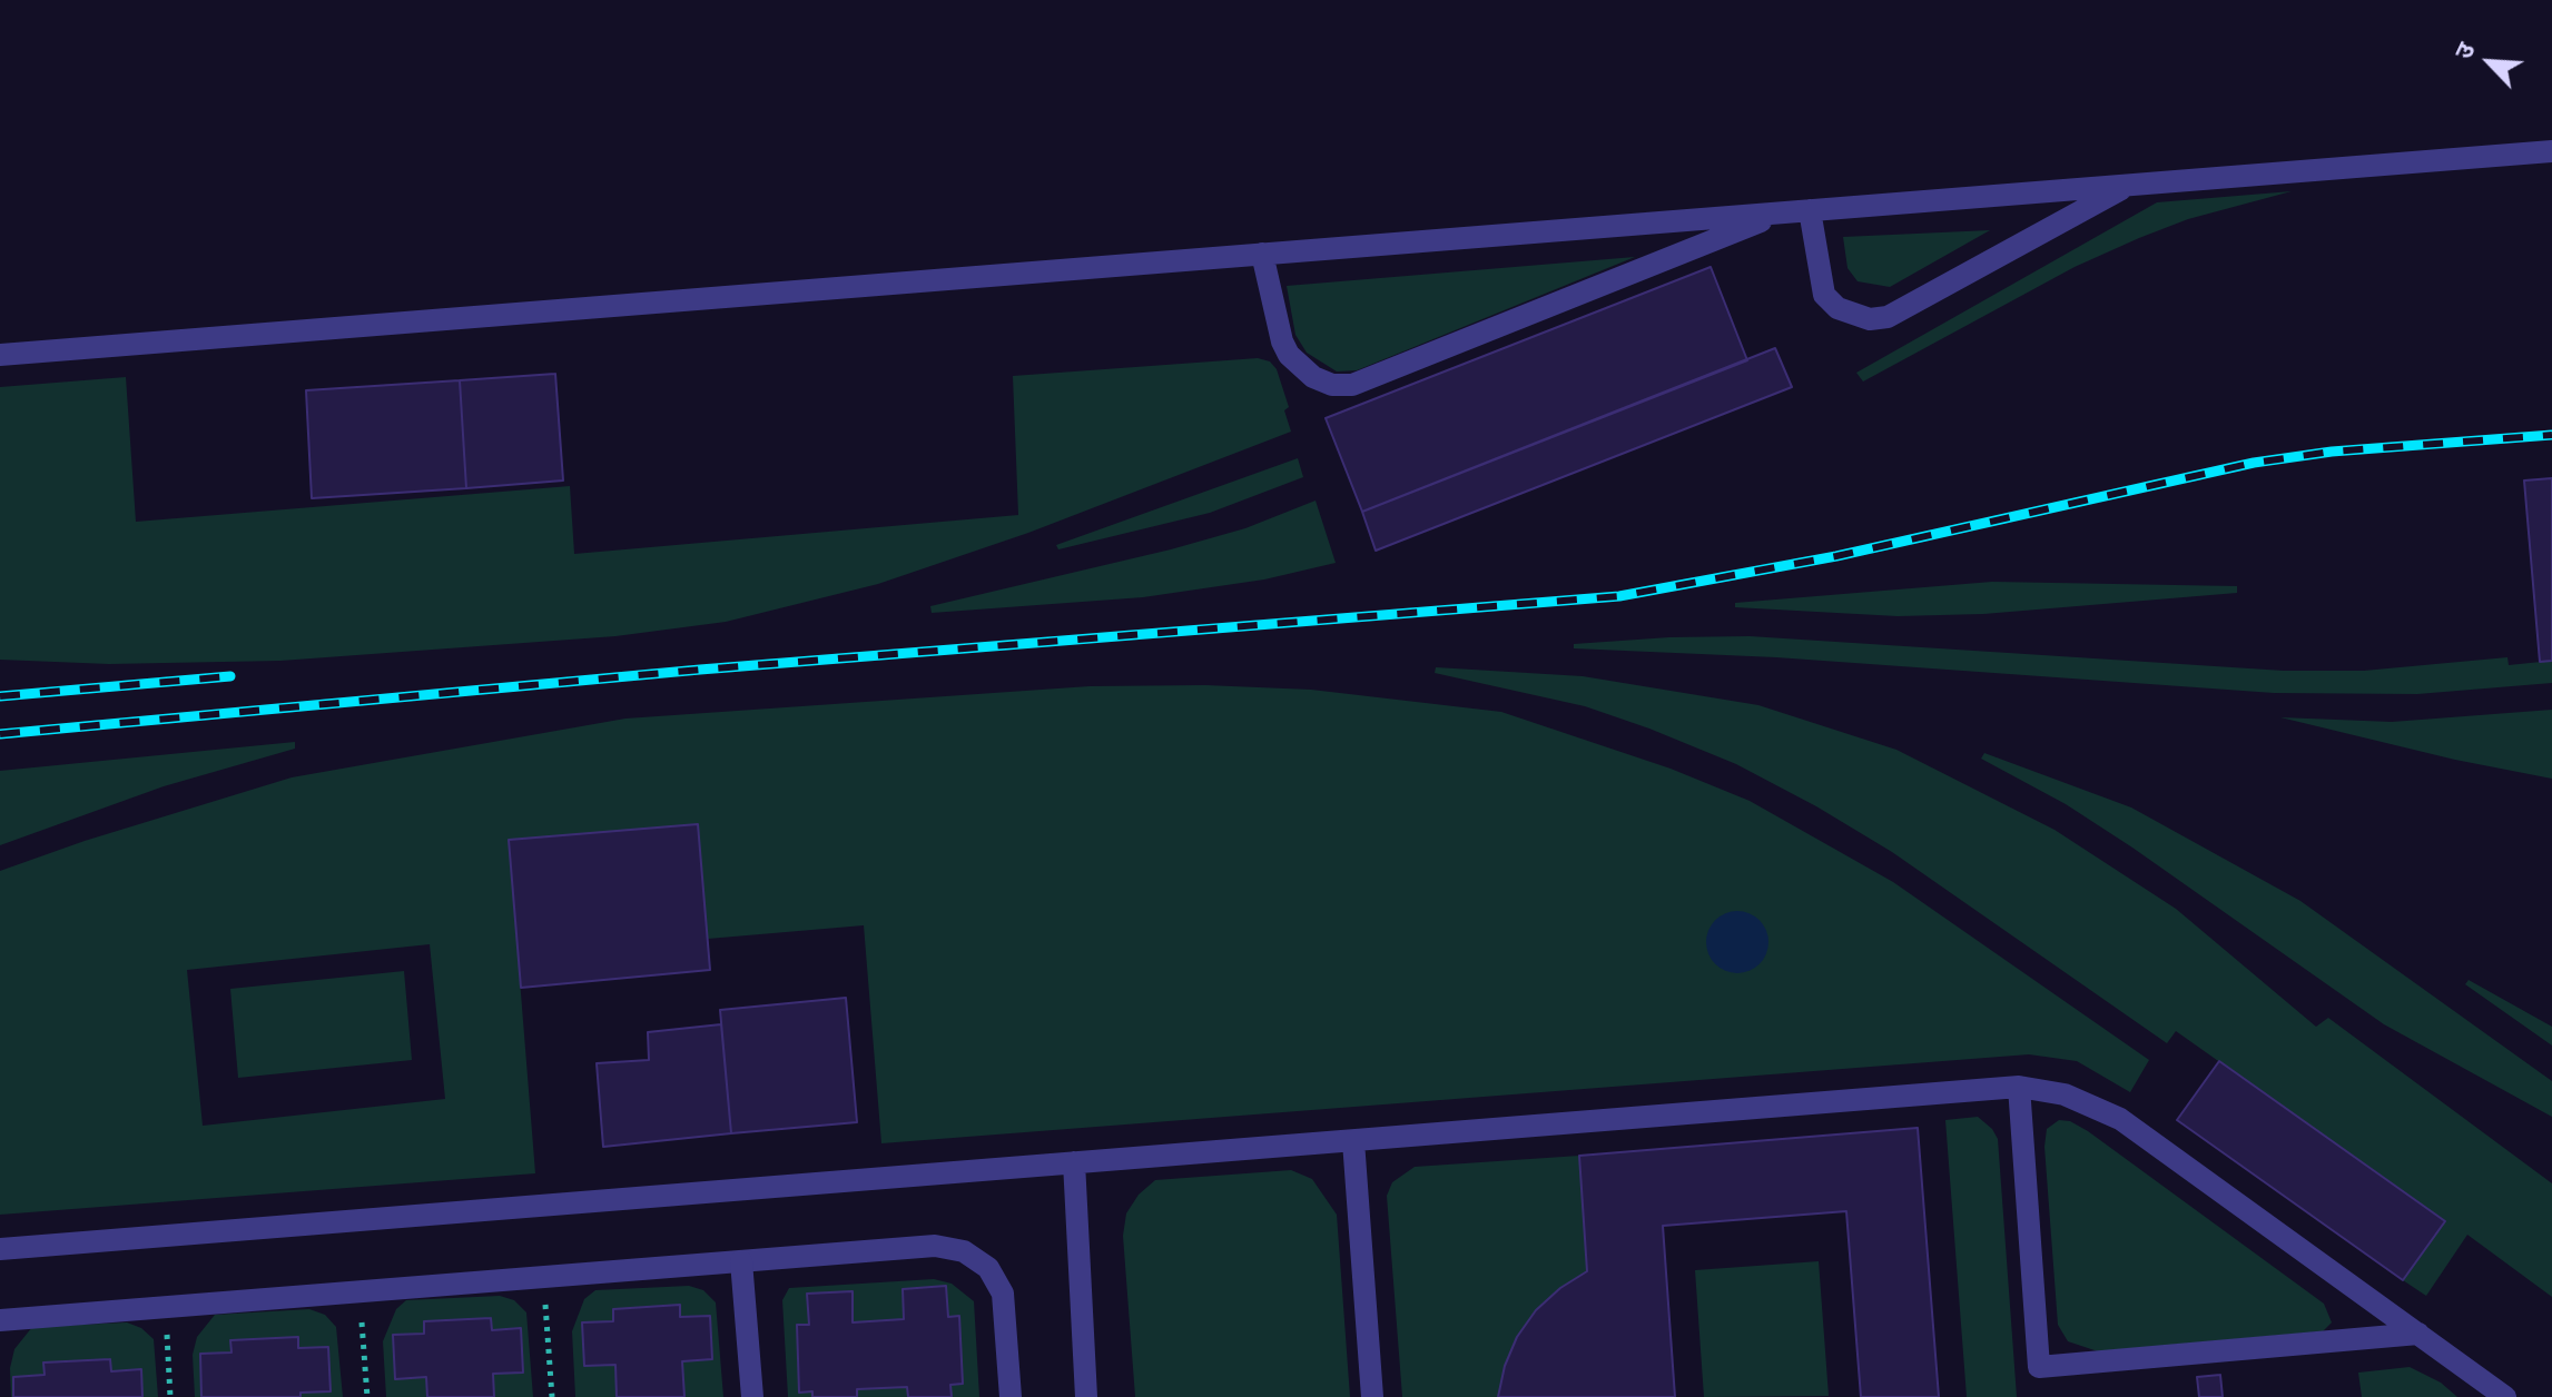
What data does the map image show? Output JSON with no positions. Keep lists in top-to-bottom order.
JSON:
{
  "north": "top left"
}
